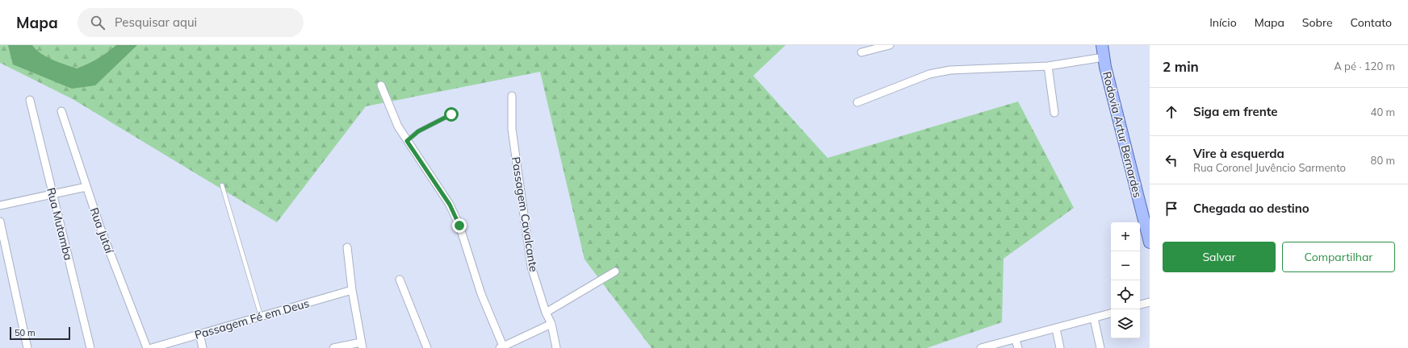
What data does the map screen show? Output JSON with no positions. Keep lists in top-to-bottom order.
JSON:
{
  "streets": {
    "main road": ["Rodovia Artur Bernardes"],
    "street": [
      "Passagem Cavalcante",
      "Rua Mutamba",
      "Rua Jutaí",
      "Passagem Fé em Deus"
    ]
  },
  "scale_bar": "50 m",
  "page": {
    "header": "Mapa",
    "search": "Pesquisar aqui",
    "nav": [
      "Início",
      "Mapa",
      "Sobre",
      "Contato"
    ],
    "heading": ["2 min", "A pé · 120 m"],
    "list": [
      ["Siga em frente", "40 m"],
      ["Vire à esquerda", "Rua Coronel Juvêncio Sarmento", "80 m"],
      "Chegada ao destino"
    ],
    "map_buttons": ["+", "−"],
    "buttons": ["Salvar", "Compartilhar"],
    "scale": "50 m"
  }
}
